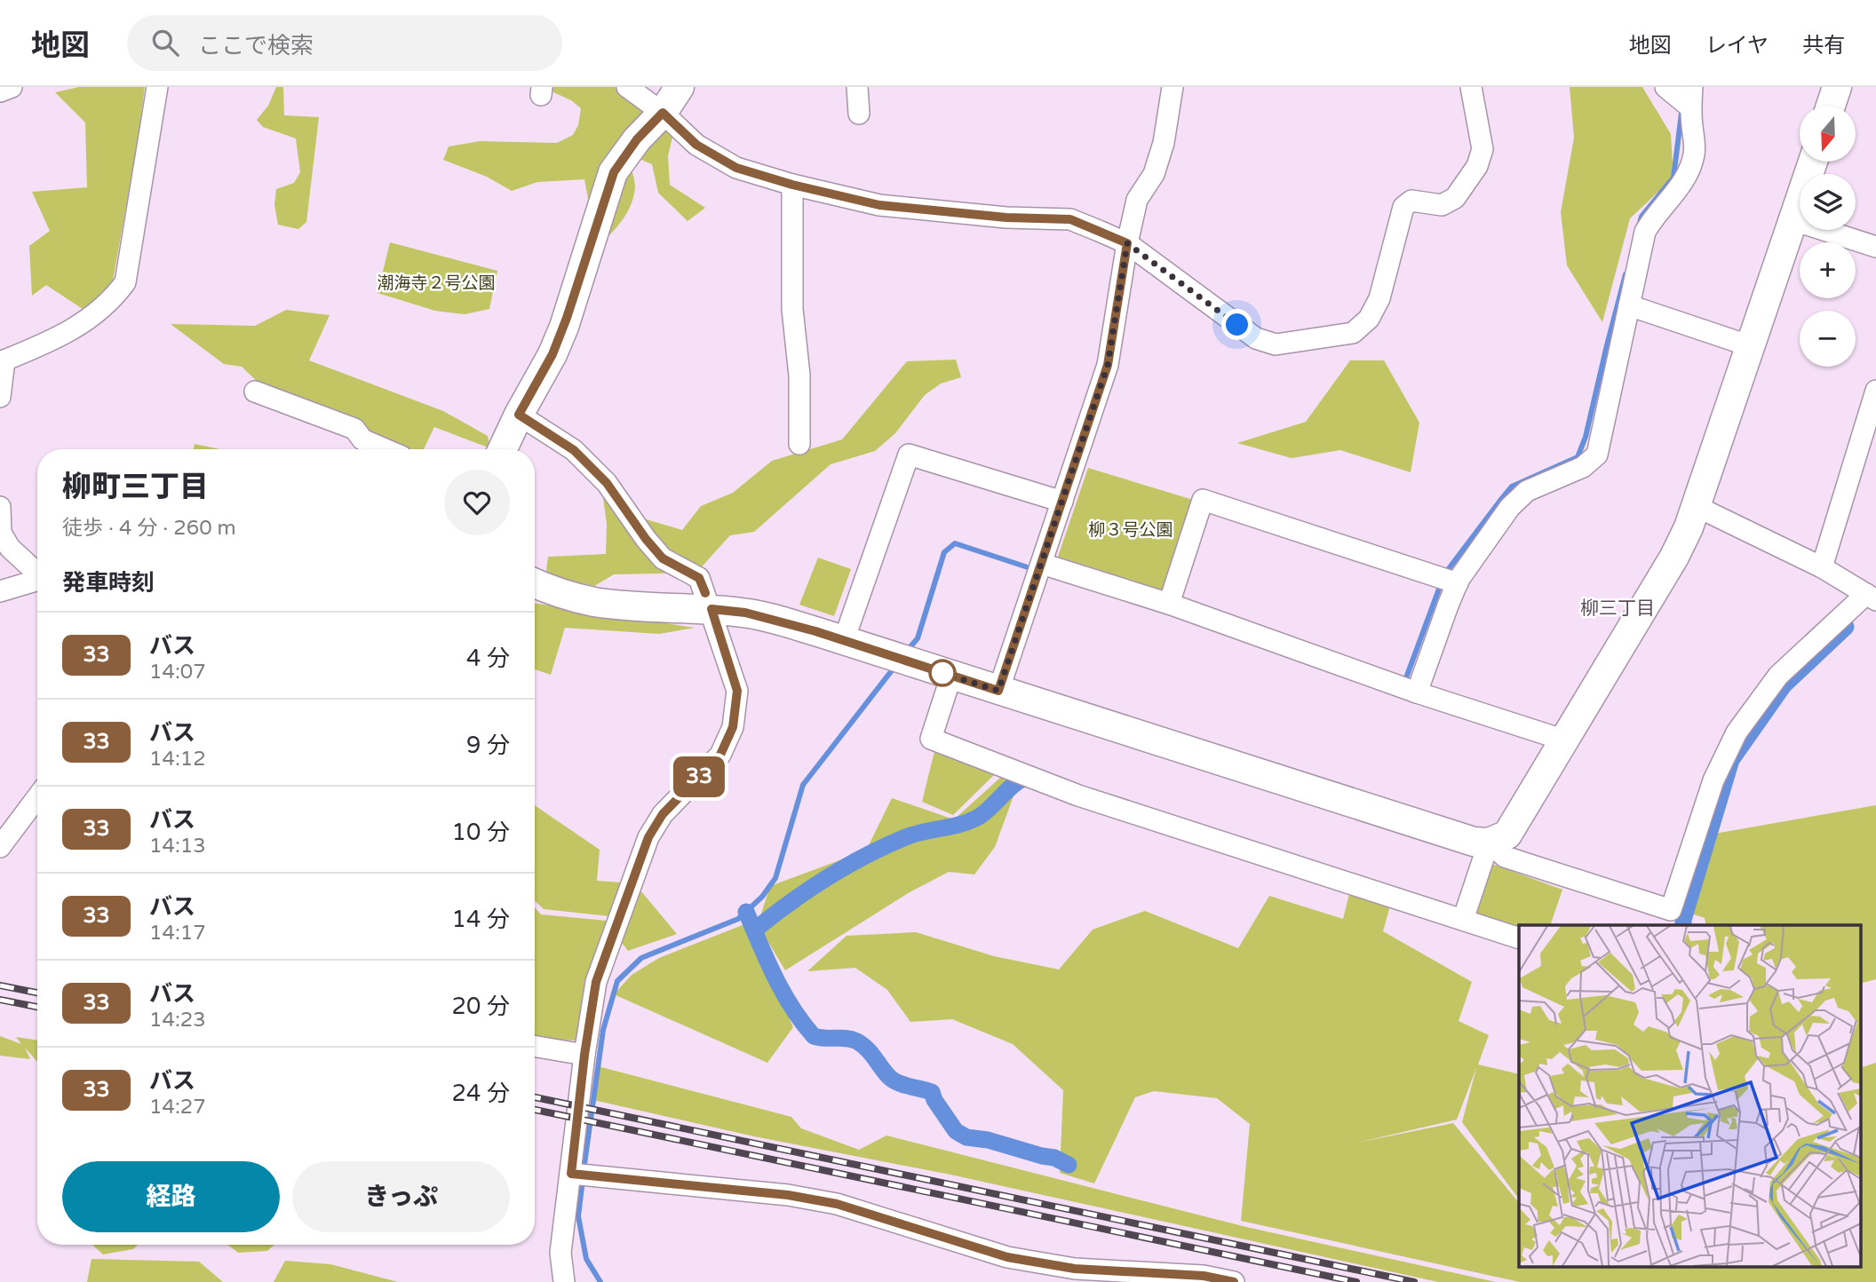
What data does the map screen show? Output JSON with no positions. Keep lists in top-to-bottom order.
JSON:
{
  "districts": ["柳三丁目"],
  "parks": ["潮海寺２号公園", "柳３号公園"],
  "lines": ["bus line 33"],
  "north": "bottom",
  "page": {
    "header": "地図",
    "search": "ここで検索",
    "nav": ["地図", "レイヤ", "共有"],
    "on_map": "33",
    "map_buttons": ["+", "−"],
    "heading": [
      ["柳町三丁目", "徒歩 · 4 分 · 260 m"],
      "発車時刻"
    ],
    "list": [
      {
        "mark": "33",
        "name": "バス",
        "note": "14:07",
        "value": "4 分"
      },
      {
        "mark": "33",
        "name": "バス",
        "note": "14:12",
        "value": "9 分"
      },
      {
        "mark": "33",
        "name": "バス",
        "note": "14:13",
        "value": "10 分"
      },
      {
        "mark": "33",
        "name": "バス",
        "note": "14:17",
        "value": "14 分"
      },
      {
        "mark": "33",
        "name": "バス",
        "note": "14:23",
        "value": "20 分"
      },
      {
        "mark": "33",
        "name": "バス",
        "note": "14:27",
        "value": "24 分"
      }
    ],
    "buttons": ["経路", "きっぷ"]
  }
}
